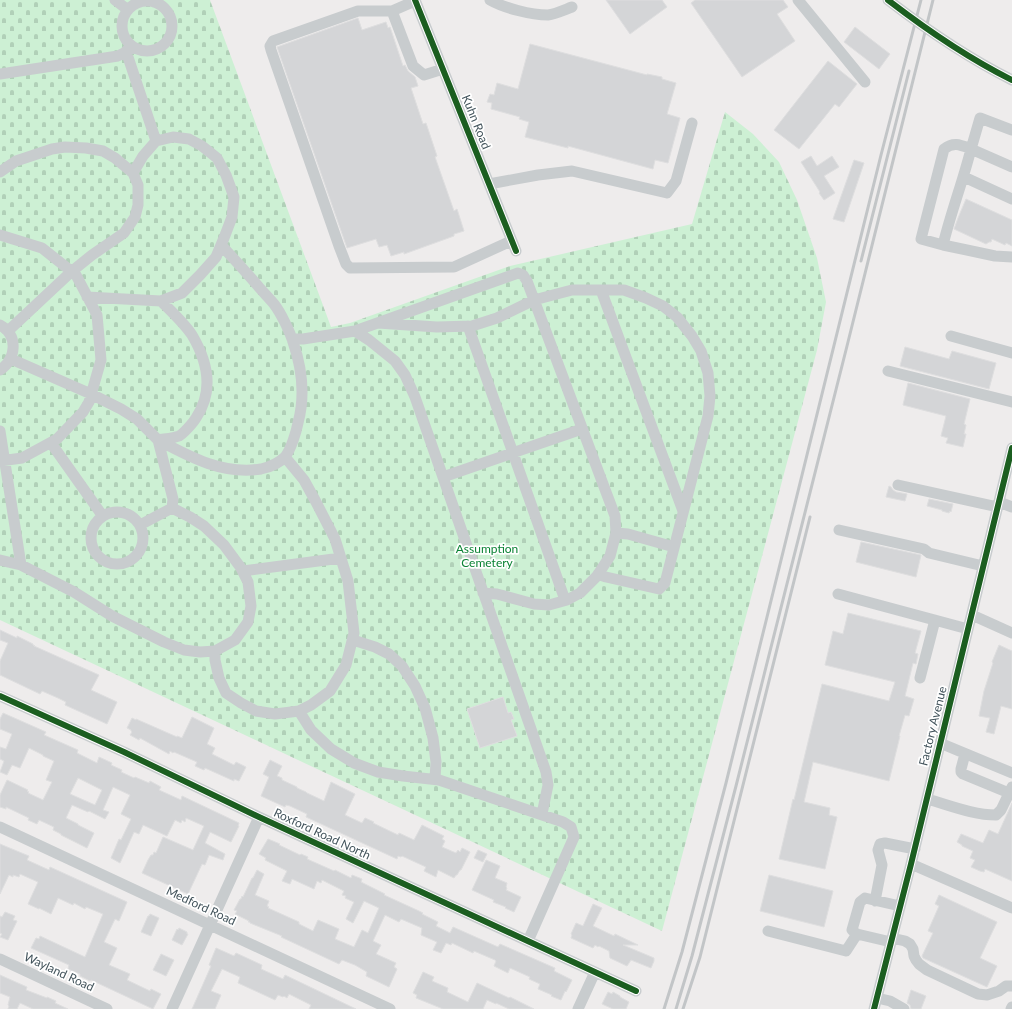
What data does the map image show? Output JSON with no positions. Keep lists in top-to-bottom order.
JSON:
{
  "streets": {
    "street": [
      "Kuhn Road",
      "Factory Avenue",
      "Roxford Road North",
      "Medford Road",
      "Wayland Road"
    ]
  },
  "parks": ["Assumption Cemetery"]
}
